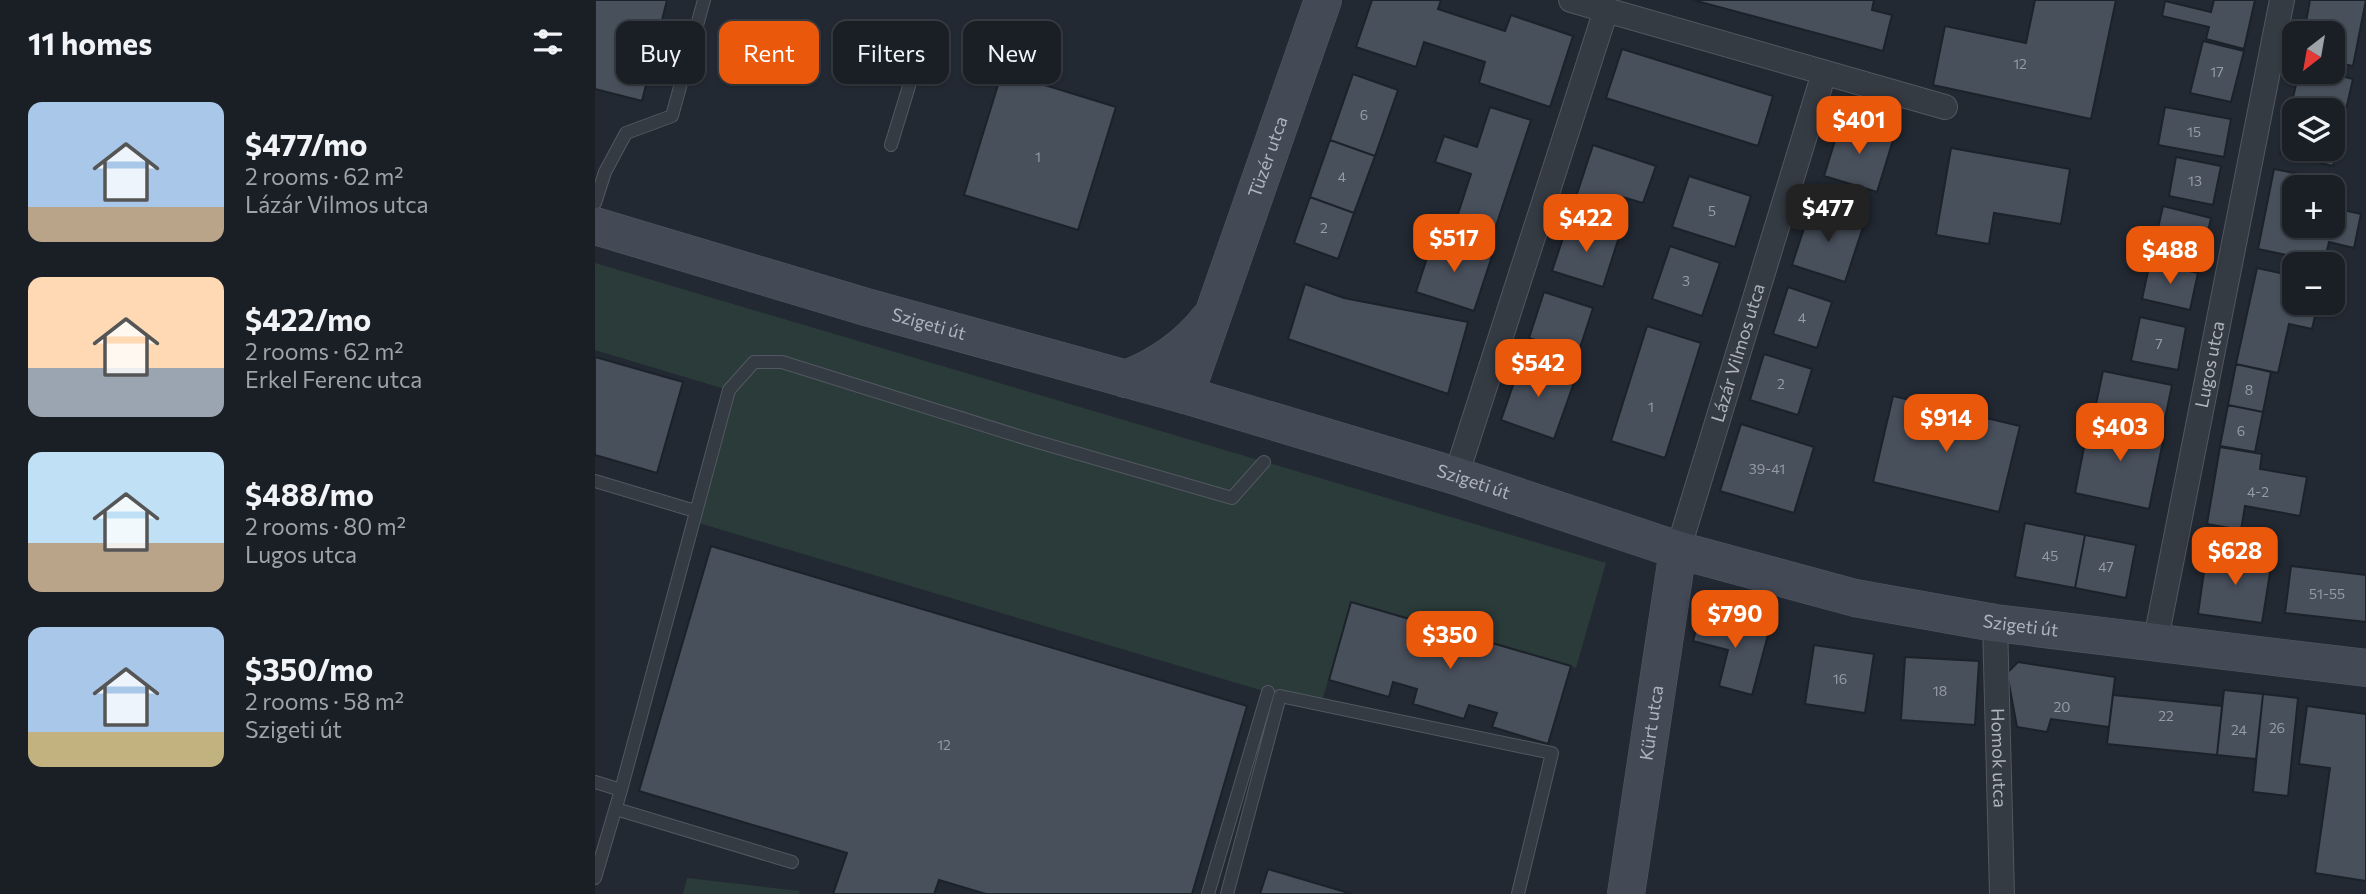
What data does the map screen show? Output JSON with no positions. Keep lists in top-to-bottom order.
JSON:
{
  "streets": {
    "street": [
      "Tüzér utca",
      "Szigeti út",
      "Lázár Vilmos utca",
      "Lugos utca",
      "Kürt utca",
      "Homok utca"
    ]
  },
  "crossings": [
    ["Tüzér utca", "Szigeti út"],
    ["Szigeti út", "Lázár Vilmos utca"],
    ["Szigeti út", "Lugos utca"],
    ["Szigeti út", "Kürt utca"],
    ["Szigeti út", "Homok utca"],
    ["Lázár Vilmos utca", "Kürt utca"]
  ],
  "house_numbers": [
    "12",
    "17",
    "6",
    "15",
    "1",
    "4",
    "13",
    "5",
    "2",
    "3",
    "4",
    "7",
    "2",
    "8",
    "1",
    "6",
    "39-41",
    "4-2",
    "45",
    "47",
    "51-55",
    "16",
    "18",
    "20",
    "22",
    "26",
    "24",
    "12"
  ],
  "north": "bottom left",
  "page": {
    "heading": "11 homes",
    "map_buttons": ["+", "−"],
    "chip": [
      "Buy",
      "Rent",
      "Filters",
      "New"
    ],
    "list": [
      {
        "name": "$477/mo",
        "note": "2 rooms · 62 m² · Lázár Vilmos utca"
      },
      {
        "name": "$422/mo",
        "note": "2 rooms · 62 m² · Erkel Ferenc utca"
      },
      {
        "name": "$488/mo",
        "note": "2 rooms · 80 m² · Lugos utca"
      },
      {
        "name": "$350/mo",
        "note": "2 rooms · 58 m² · Szigeti út"
      }
    ],
    "price": [
      "$401",
      "$477",
      "$422",
      "$517",
      "$488",
      "$542",
      "$914",
      "$403",
      "$628",
      "$790",
      "$350"
    ]
  }
}
